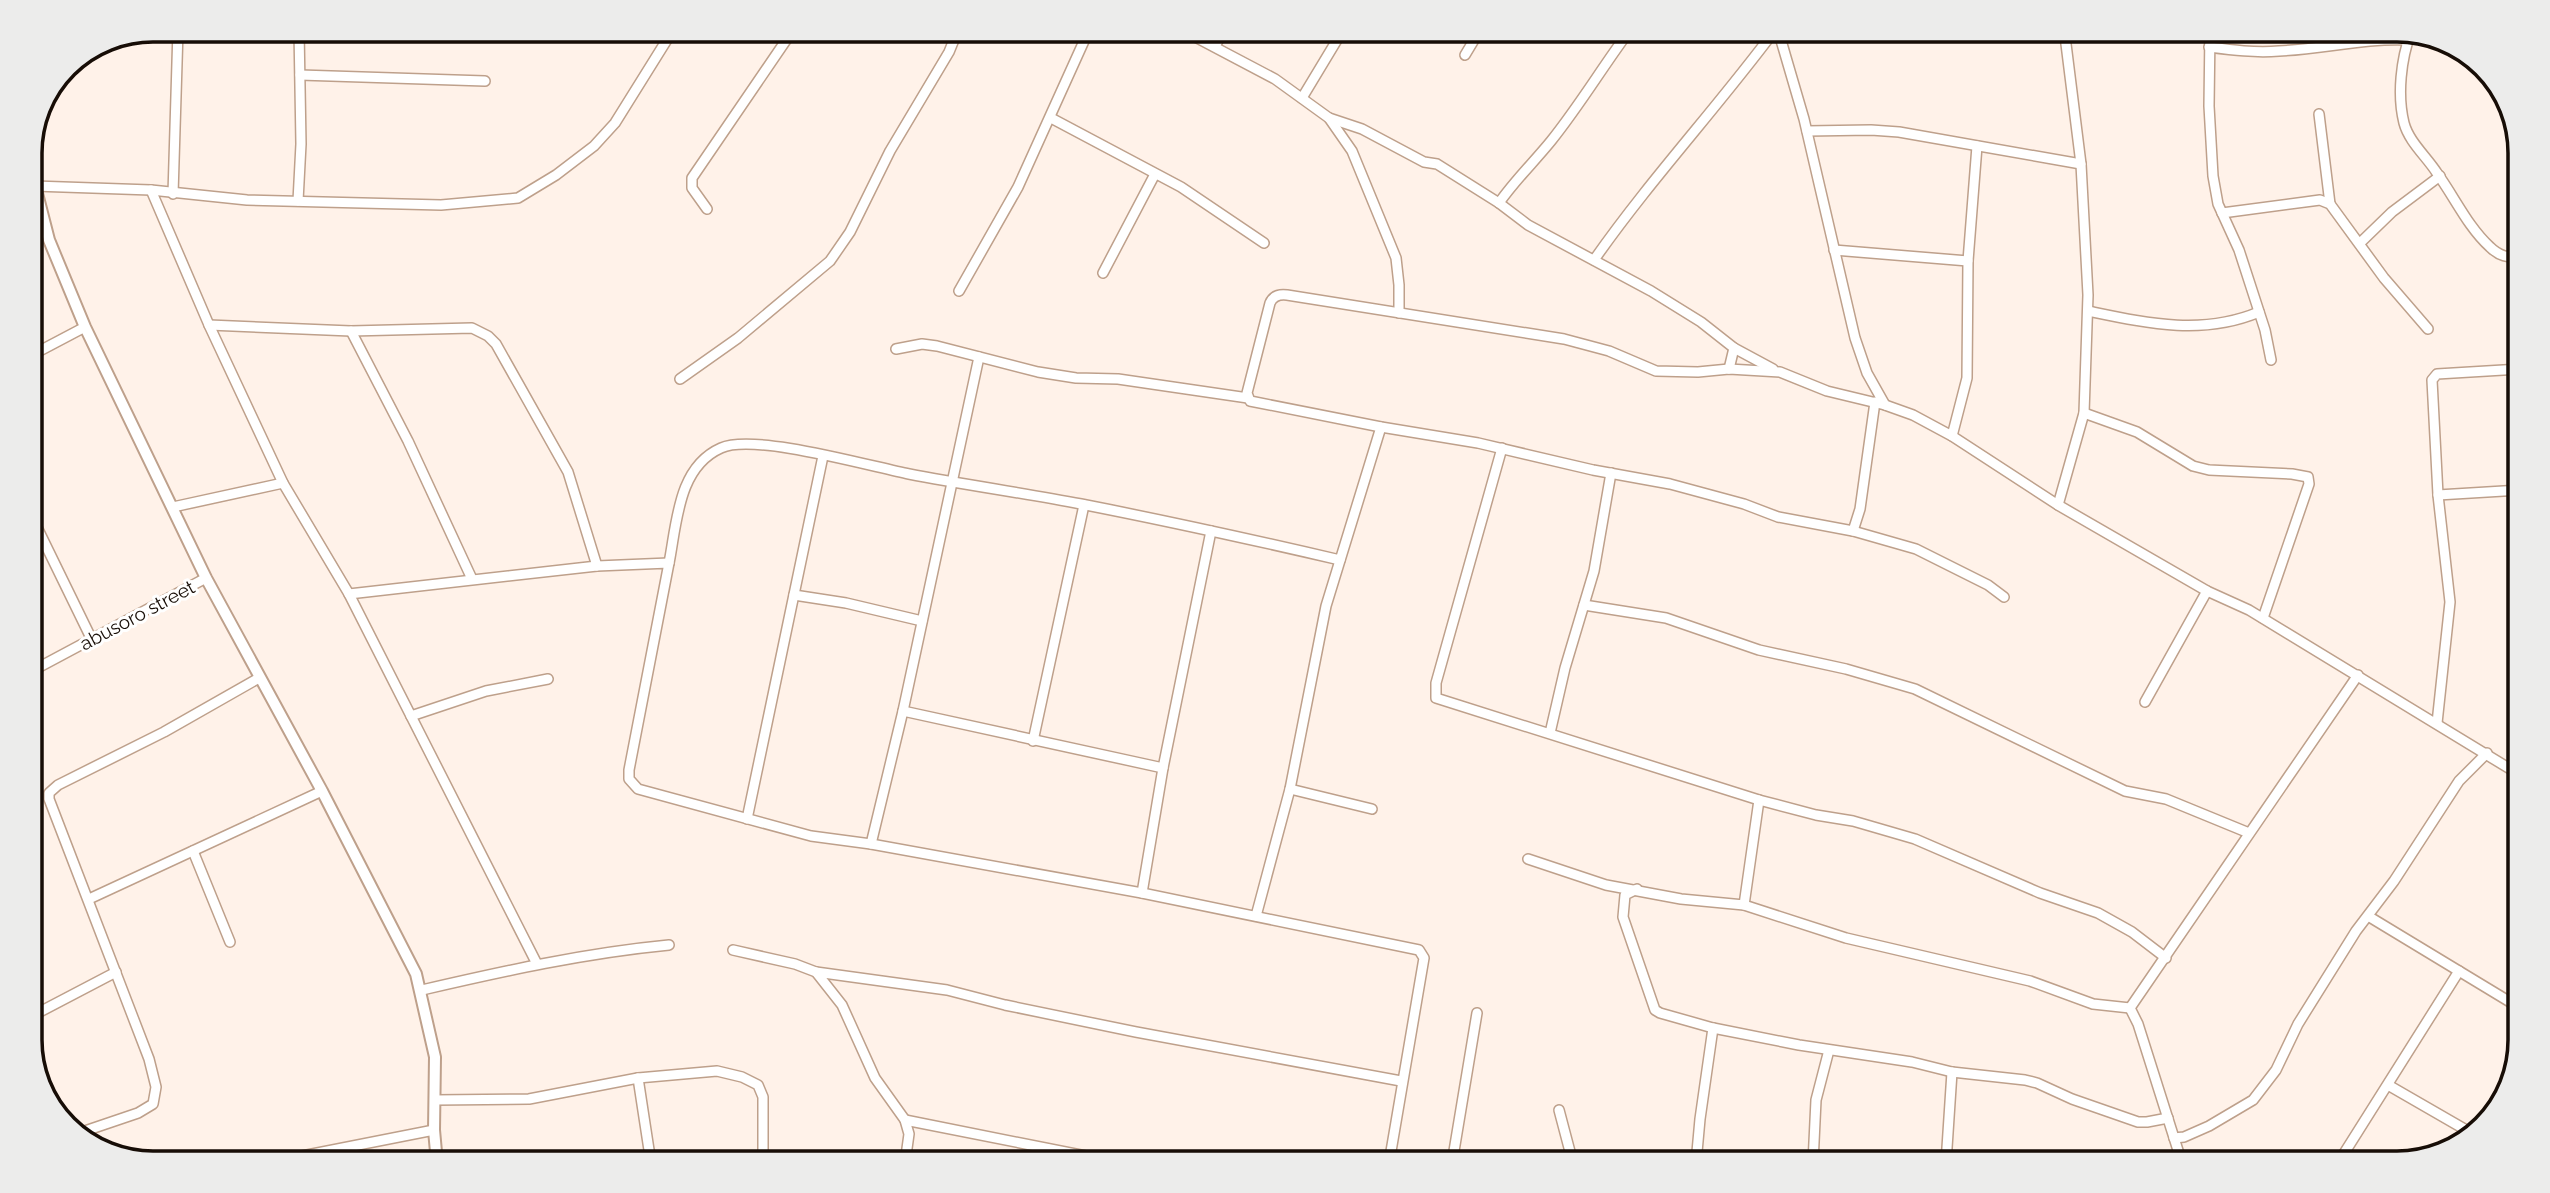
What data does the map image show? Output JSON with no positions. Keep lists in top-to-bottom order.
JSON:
{
  "streets": {
    "street": ["abusoro street"]
  }
}
